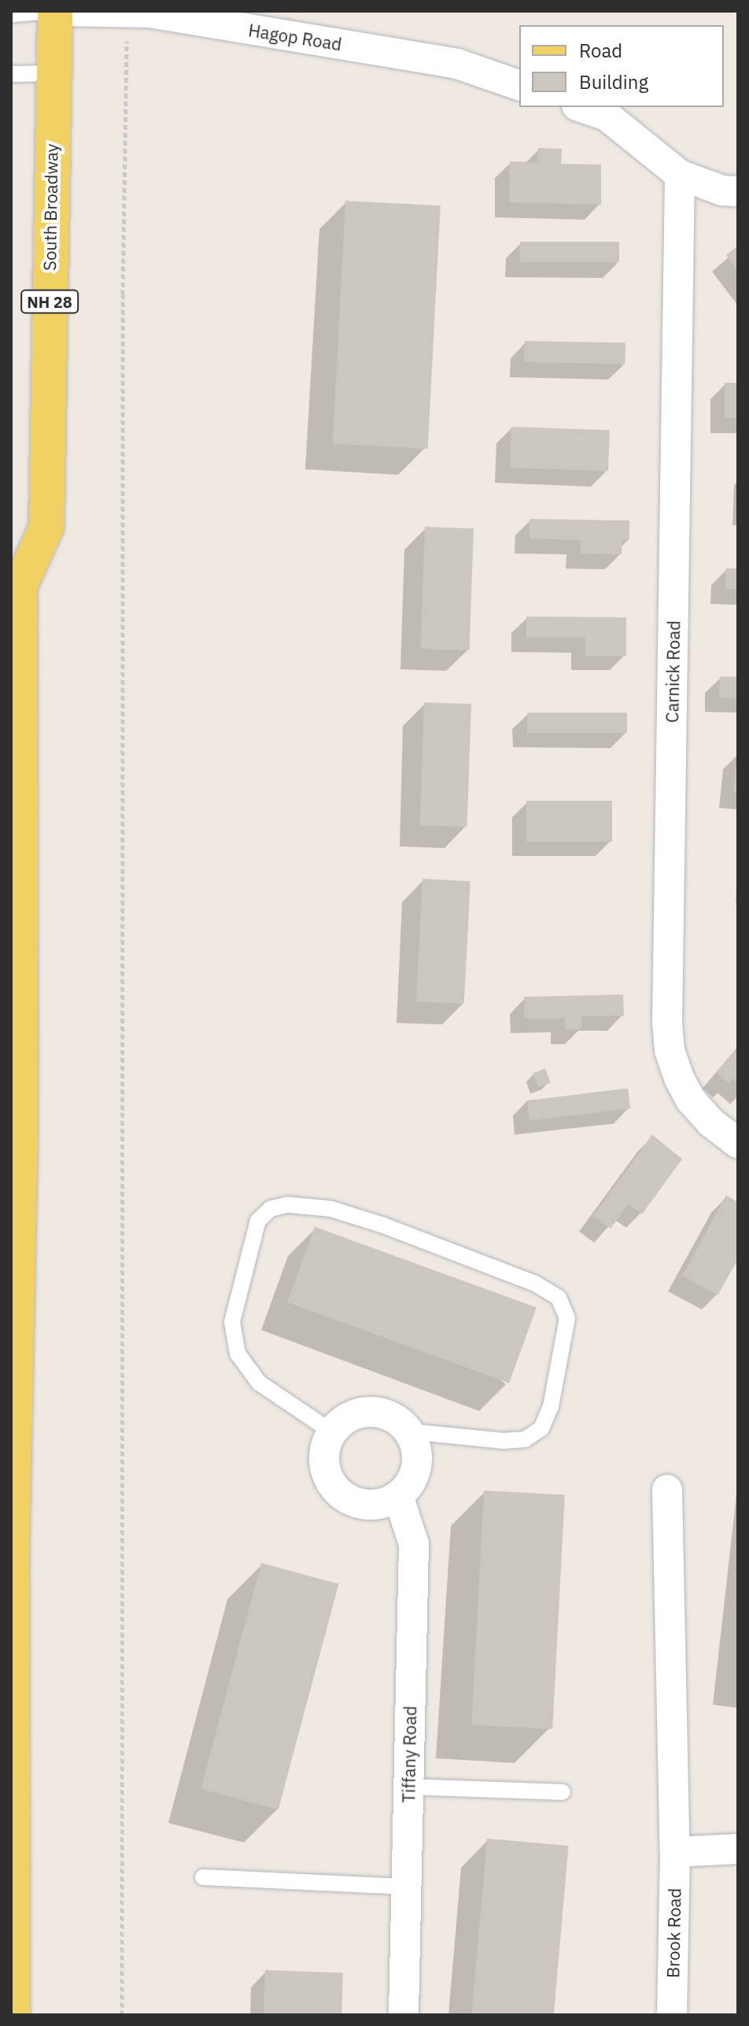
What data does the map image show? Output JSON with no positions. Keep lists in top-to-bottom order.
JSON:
{
  "streets": {
    "main road": ["South Broadway", "NH 28"],
    "street": [
      "Hagop Road",
      "Carnick Road",
      "Tiffany Road",
      "Brook Road"
    ]
  },
  "legend": ["Road", "Building"]
}
